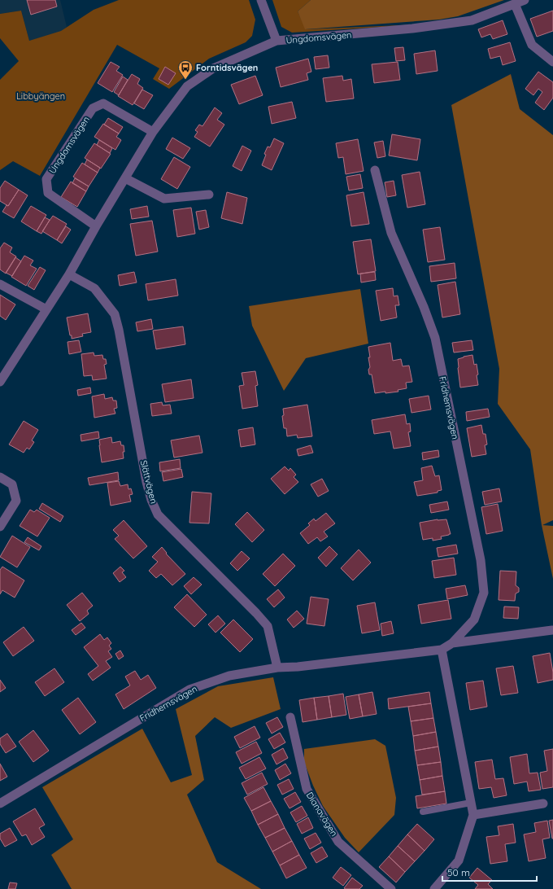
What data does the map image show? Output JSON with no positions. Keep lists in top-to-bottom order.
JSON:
{
  "streets": {
    "street": [
      "Ungdomsvägen",
      "Fridhemsvägen",
      "Slättvägen",
      "Dianavägen"
    ]
  },
  "crossings": [
    ["Ungdomsvägen", "Slättvägen"],
    ["Fridhemsvägen", "Slättvägen"]
  ],
  "parks": ["Libbyängen"],
  "places": {
    "bus stop": ["Forntidsvägen"]
  },
  "scale_bar": "50 m"
}
